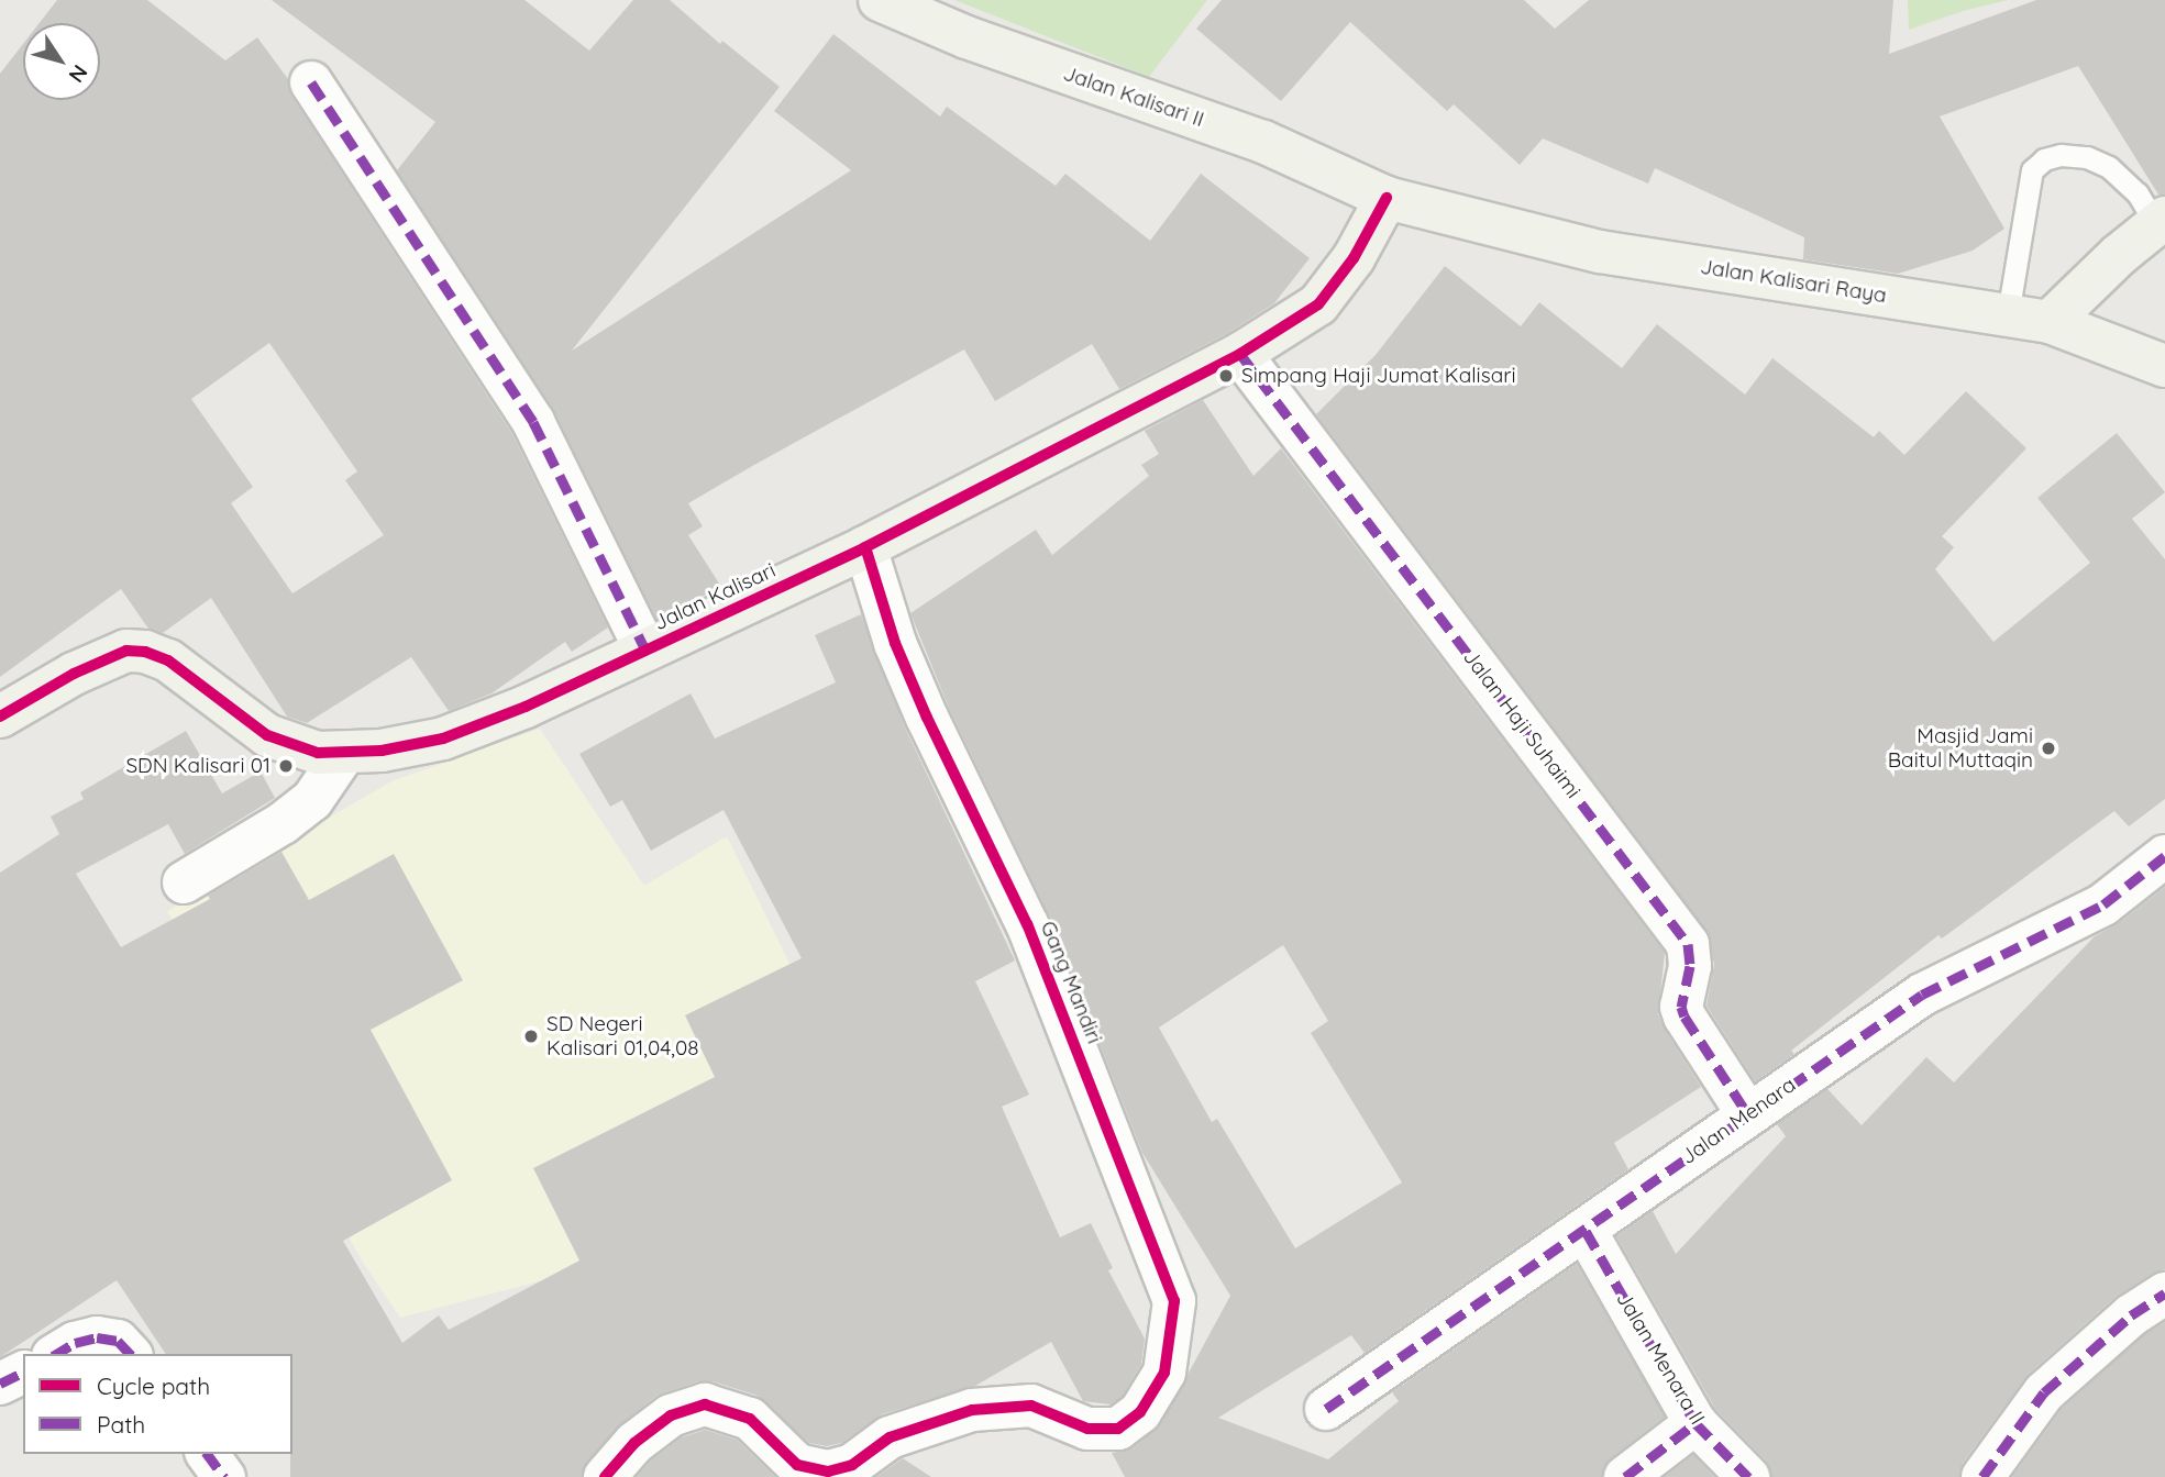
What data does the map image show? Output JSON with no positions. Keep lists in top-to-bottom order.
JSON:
{
  "streets": {
    "street": [
      "Jalan Kalisari II",
      "Jalan Kalisari Raya",
      "Jalan Kalisari",
      "Jalan Haji Suhaimi",
      "Gang Mandiri",
      "Jalan Menara",
      "Jalan Menara II"
    ]
  },
  "crossings": [
    ["Jalan Kalisari II", "Jalan Kalisari Raya"],
    ["Jalan Kalisari II", "Jalan Kalisari"],
    ["Jalan Kalisari Raya", "Jalan Kalisari"],
    ["Jalan Kalisari", "Jalan Haji Suhaimi"],
    ["Jalan Kalisari", "Gang Mandiri"],
    ["Jalan Haji Suhaimi", "Jalan Menara"],
    ["Jalan Menara", "Jalan Menara II"]
  ],
  "places": [
    "Simpang Haji Jumat Kalisari",
    "Masjid Jami Baitul Muttaqin",
    "SDN Kalisari 01",
    "SD Negeri Kalisari 01,04,08"
  ],
  "legend": ["Cycle path", "Path"],
  "north": "bottom right"
}
